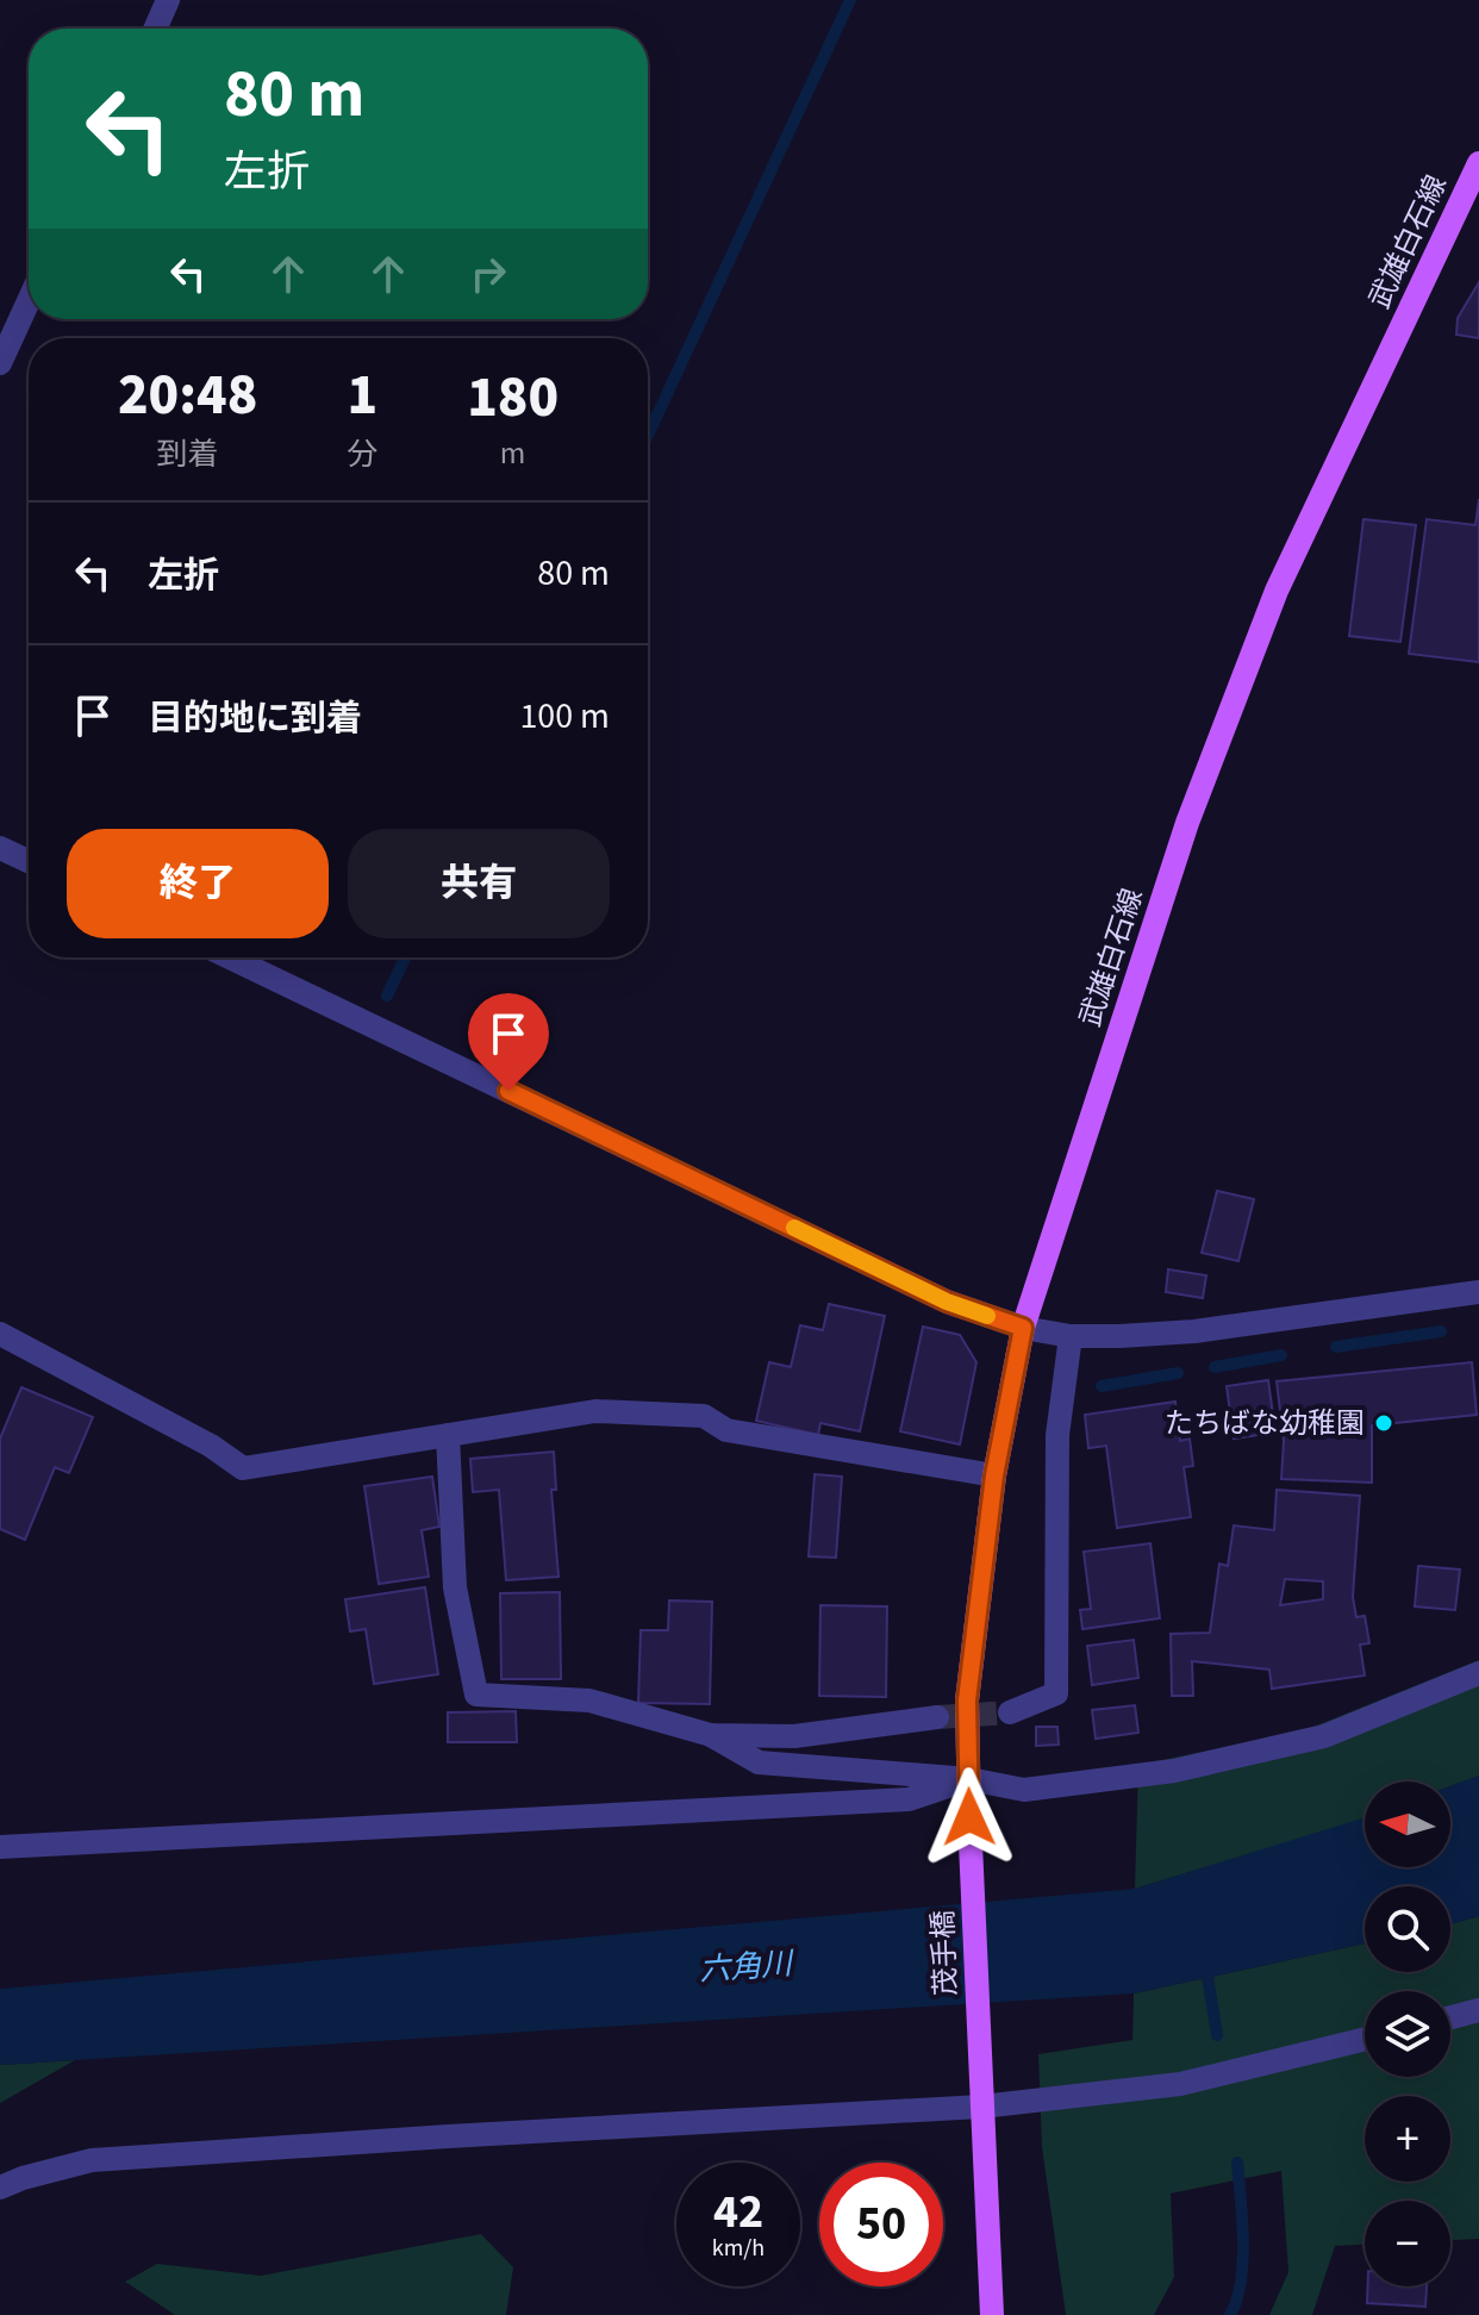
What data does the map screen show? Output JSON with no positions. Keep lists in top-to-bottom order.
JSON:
{
  "streets": {
    "main road": ["武雄白石線", "茂手橋"]
  },
  "crossings": [
    ["武雄白石線", "茂手橋"]
  ],
  "water": ["六角川"],
  "places": ["たちばな幼稚園"],
  "north": "left",
  "page": {
    "turn": ["80 m", "左折"],
    "eta": [
      "20:48",
      "到着",
      "1",
      "分",
      "180",
      "m"
    ],
    "list": [
      {
        "name": "左折",
        "value": "80 m"
      },
      {
        "name": "目的地に到着",
        "value": "100 m"
      }
    ],
    "buttons": ["終了", "共有"],
    "map_buttons": ["+", "−"],
    "speed": "42 km/h",
    "limit": "50"
  }
}
